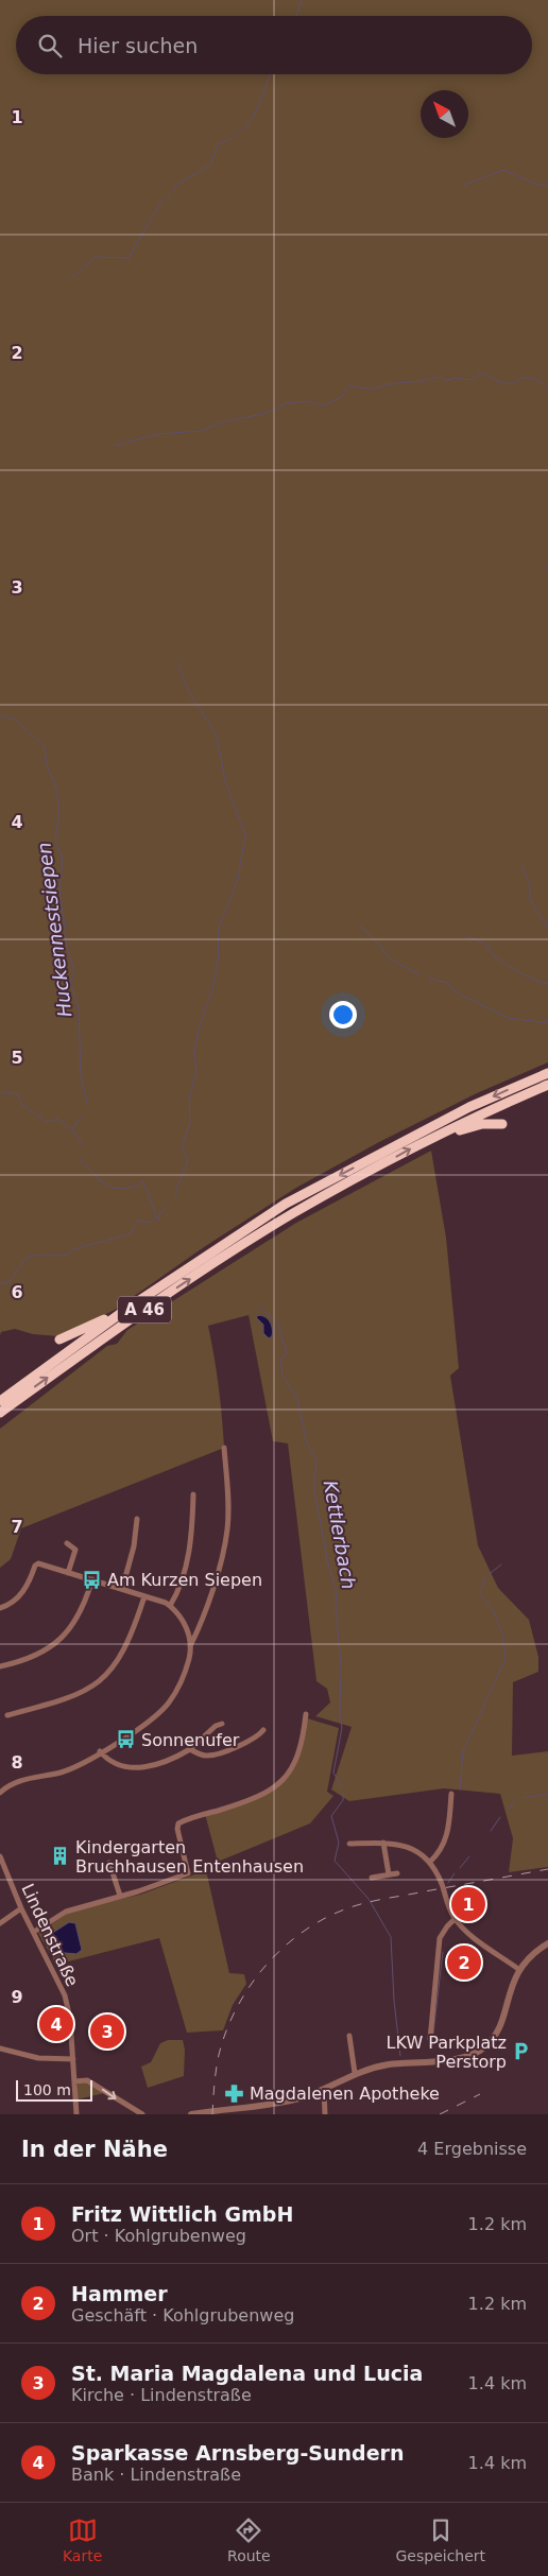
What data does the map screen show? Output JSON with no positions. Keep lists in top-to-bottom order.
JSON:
{
  "streets": {
    "highway": ["A 46"],
    "street": ["Lindenstraße"]
  },
  "water": ["Huckennestsiepen", "Kettlerbach"],
  "places": {
    "bus stop": ["Am Kurzen Siepen", "Sonnenufer"],
    "building": ["Kindergarten Bruchhausen Entenhausen"],
    "parking": ["LKW Parkplatz Perstorp"],
    "pharmacy": ["Magdalenen Apotheke"]
  },
  "scale_bar": "100 m",
  "north": "top left",
  "page": {
    "search": "Hier suchen",
    "pins": [
      "1",
      "2",
      "4",
      "3"
    ],
    "scale": "100 m",
    "heading": ["In der Nähe", "4 Ergebnisse"],
    "list": [
      {
        "mark": "1",
        "name": "Fritz Wittlich GmbH",
        "note": "Ort · Kohlgrubenweg",
        "value": "1.2 km"
      },
      {
        "mark": "2",
        "name": "Hammer",
        "note": "Geschäft · Kohlgrubenweg",
        "value": "1.2 km"
      },
      {
        "mark": "3",
        "name": "St. Maria Magdalena und Lucia",
        "note": "Kirche · Lindenstraße",
        "value": "1.4 km"
      },
      {
        "mark": "4",
        "name": "Sparkasse Arnsberg-Sundern",
        "note": "Bank · Lindenstraße",
        "value": "1.4 km"
      }
    ],
    "nav": ["Karte", "Route", "Gespeichert"]
  },
  "grid": {
    "rows": [
      "1",
      "2",
      "3",
      "4",
      "5",
      "6",
      "7",
      "8",
      "9"
    ]
  }
}
